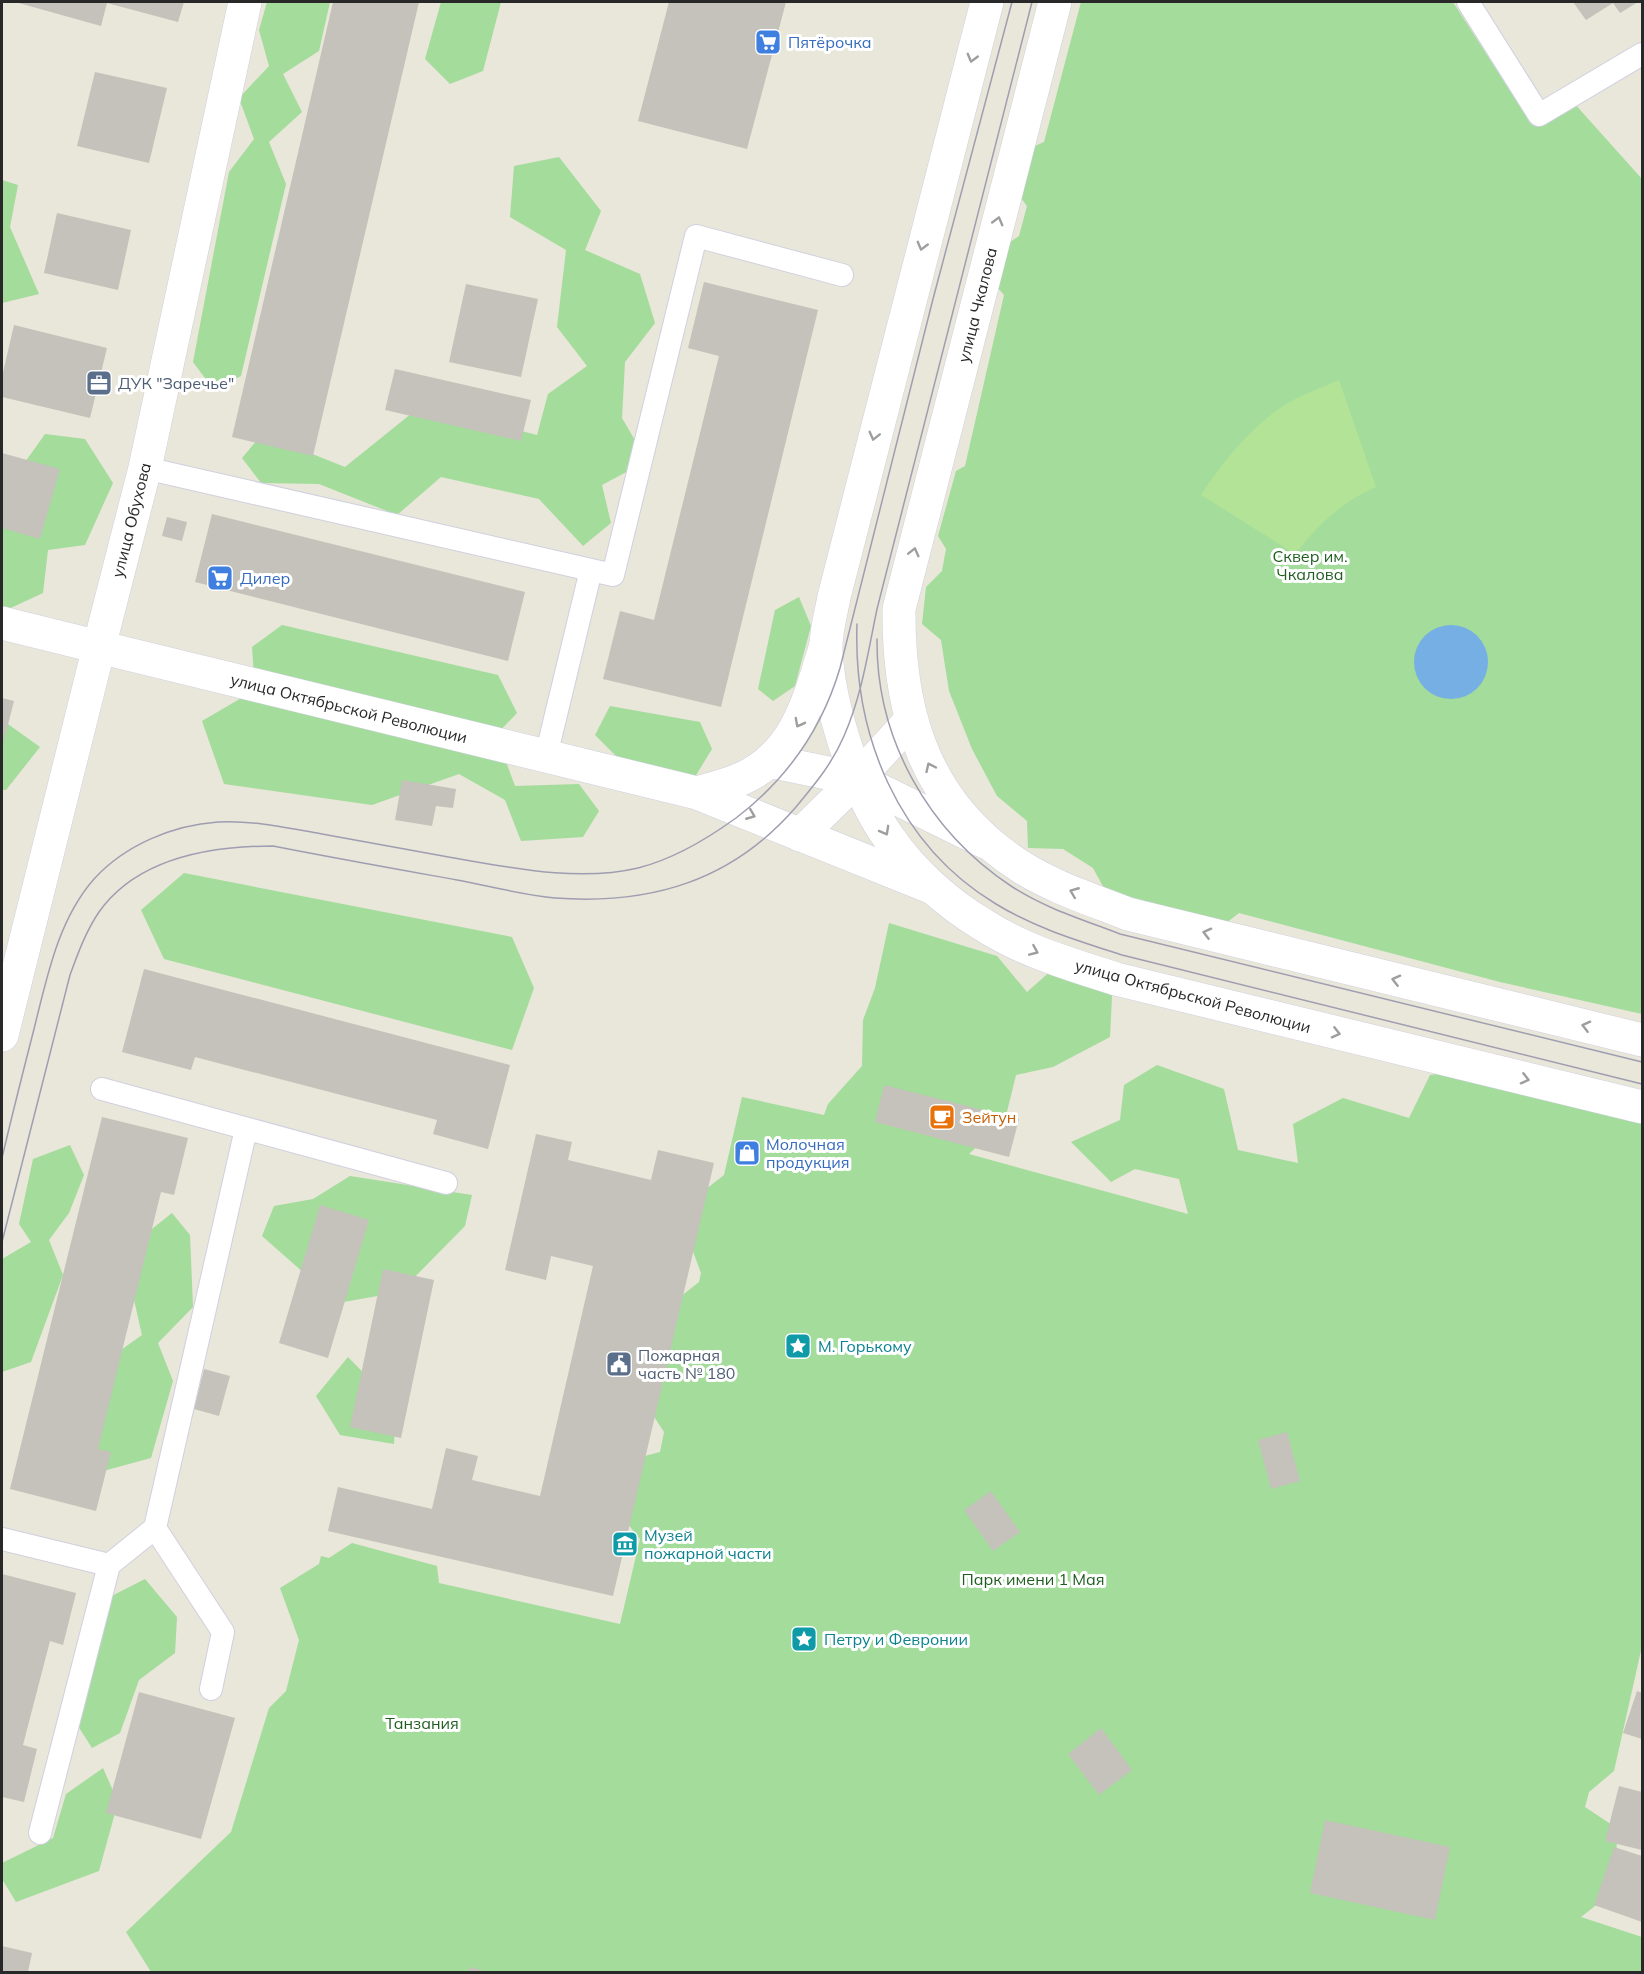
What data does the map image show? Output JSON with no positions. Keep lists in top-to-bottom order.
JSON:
{
  "streets": {
    "main road": ["улица Чкалова", "улица Обухова", "улица Октябрьской Революции"]
  },
  "crossings": [
    ["улица Обухова", "улица Октябрьской Революции"]
  ],
  "one_way": ["улица Чкалова"],
  "parks": ["Сквер им. Чкалова", "Парк имени 1 Мая", "Танзания"],
  "places": {
    "supermarket": ["Пятёрочка", "Дилер"],
    "office": ["ДУК \"Заречье\""],
    "cafe": ["Зейтун"],
    "shop": ["Молочная продукция"],
    "place": ["М. Горькому", "Петру и Февронии"],
    "public building": ["Пожарная часть № 180"],
    "museum": ["Музей пожарной части"]
  }
}
